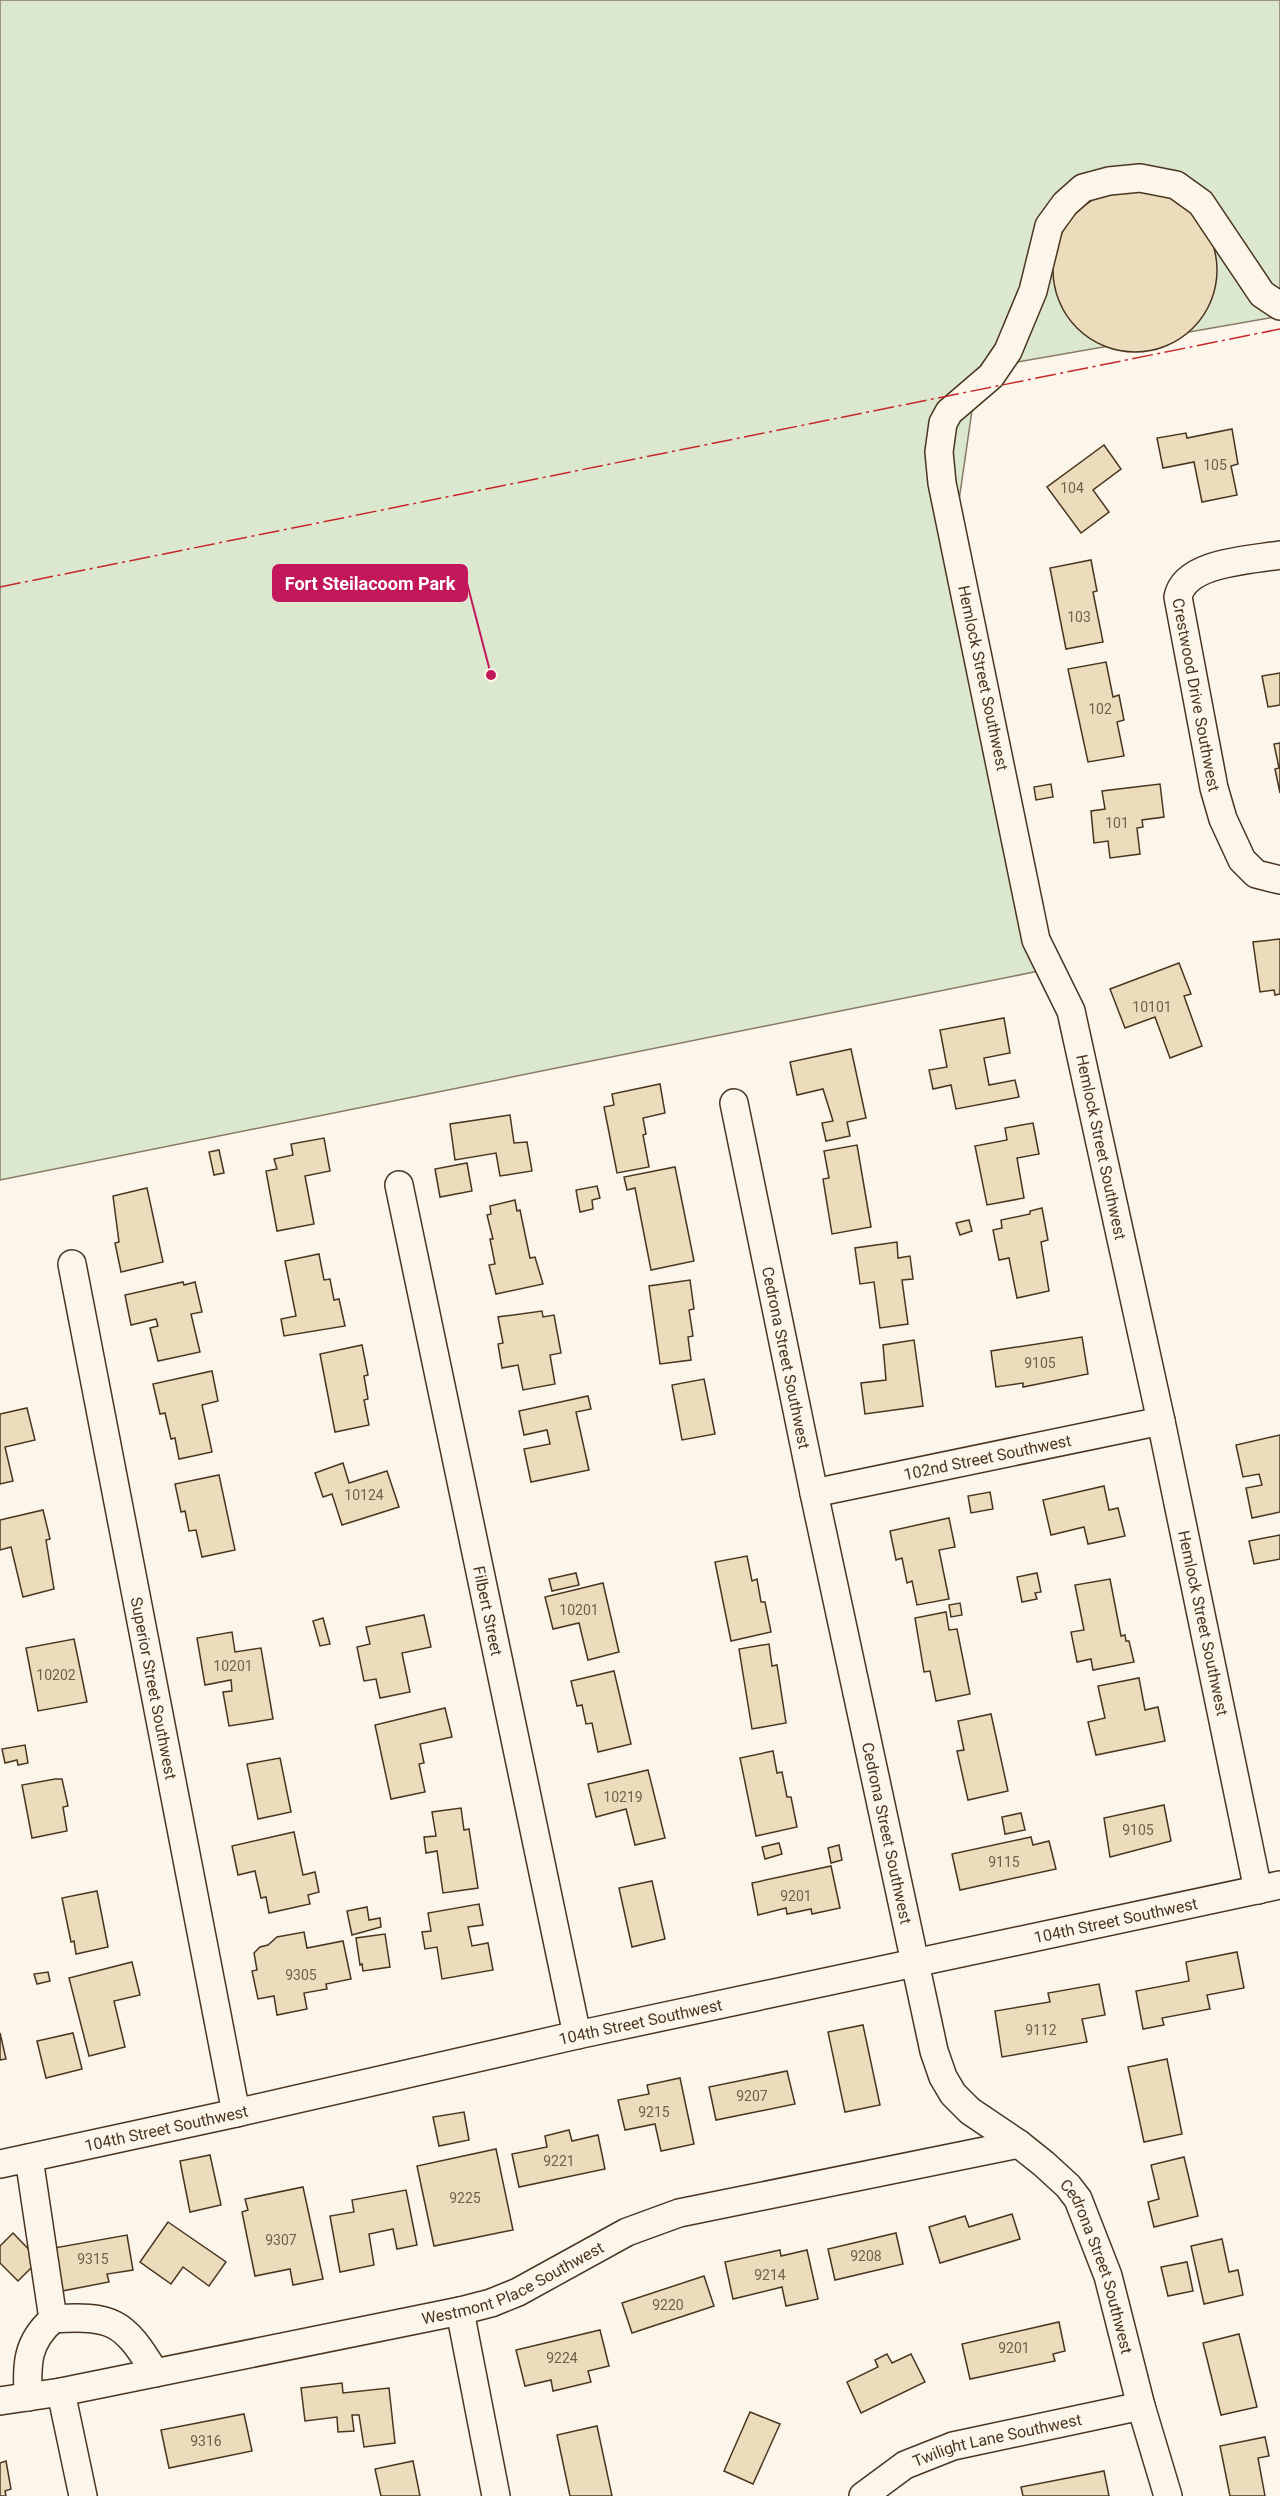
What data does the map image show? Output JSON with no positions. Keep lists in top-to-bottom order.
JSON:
{
  "streets": {
    "street": [
      "Hemlock Street Southwest",
      "Crestwood Drive Southwest",
      "Cedrona Street Southwest",
      "102nd Street Southwest",
      "Filbert Street",
      "Superior Street Southwest",
      "104th Street Southwest",
      "Westmont Place Southwest",
      "Twilight Lane Southwest"
    ]
  },
  "crossings": [
    ["Hemlock Street Southwest", "102nd Street Southwest"],
    ["Hemlock Street Southwest", "104th Street Southwest"],
    ["Cedrona Street Southwest", "102nd Street Southwest"],
    ["Cedrona Street Southwest", "104th Street Southwest"],
    ["Cedrona Street Southwest", "Westmont Place Southwest"],
    ["Cedrona Street Southwest", "Twilight Lane Southwest"],
    ["Filbert Street", "104th Street Southwest"],
    ["Superior Street Southwest", "104th Street Southwest"]
  ],
  "places": ["Fort Steilacoom Park"],
  "house_numbers": [
    "105",
    "104",
    "103",
    "102",
    "101",
    "10101",
    "9105",
    "10124",
    "10201",
    "10201",
    "10202",
    "10219",
    "9105",
    "9115",
    "9201",
    "9305",
    "9112",
    "9207",
    "9215",
    "9221",
    "9225",
    "9307",
    "9208",
    "9315",
    "9214",
    "9220",
    "9201",
    "9224",
    "9316"
  ]
}
